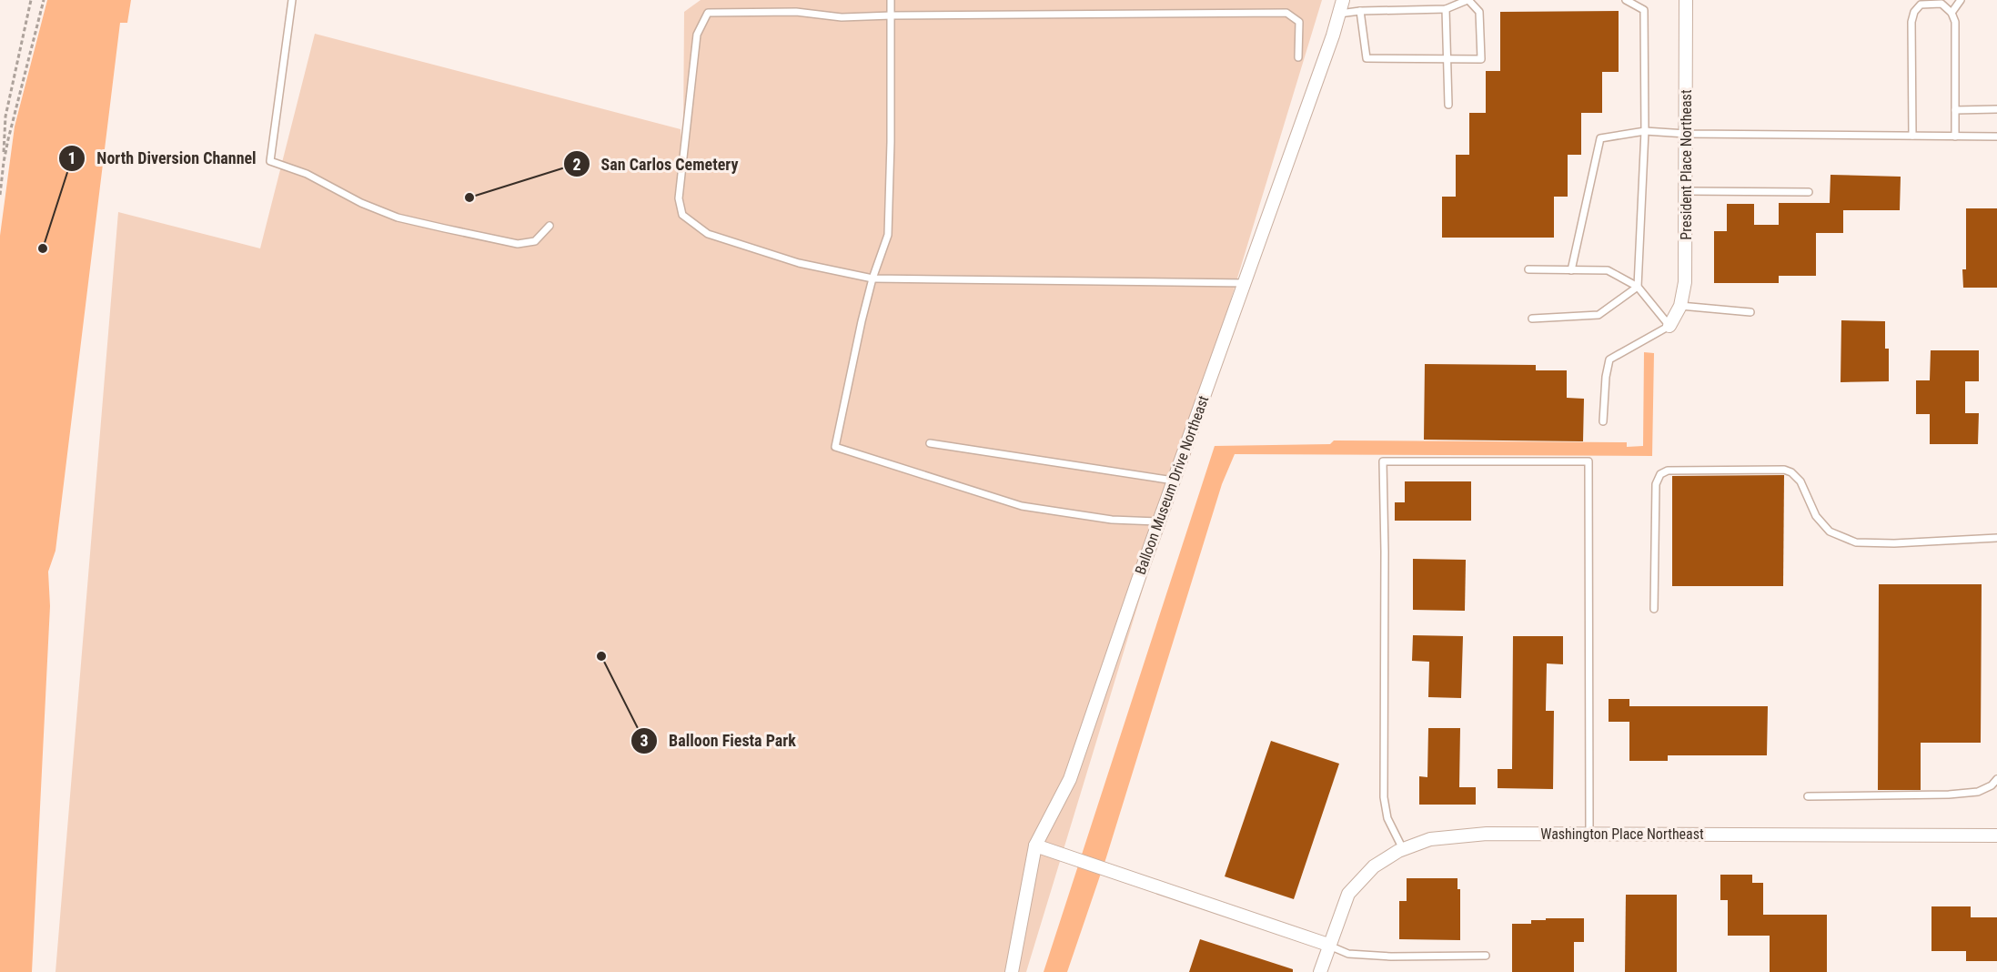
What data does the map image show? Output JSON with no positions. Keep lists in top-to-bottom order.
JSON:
{
  "streets": {
    "street": ["President Place Northeast", "Balloon Museum Drive Northeast", "Washington Place Northeast"]
  },
  "places": ["San Carlos Cemetery", "North Diversion Channel", "Balloon Fiesta Park"]
}
